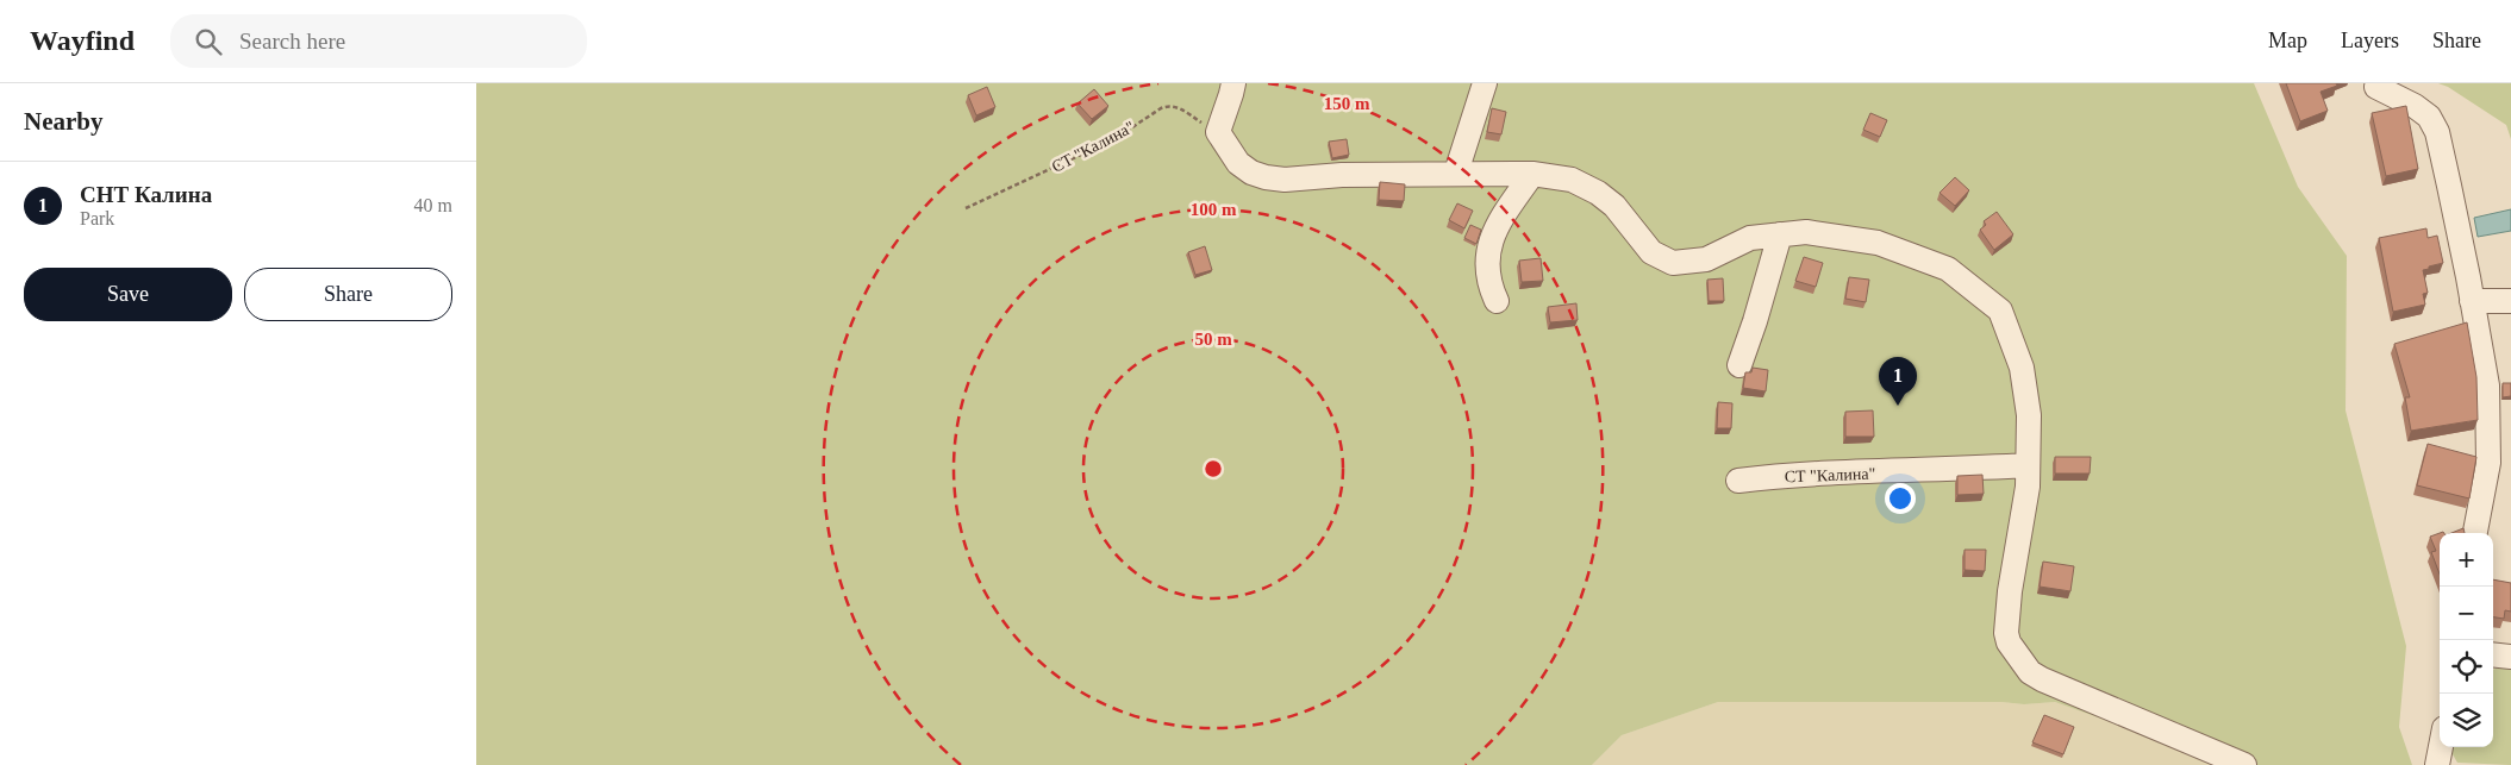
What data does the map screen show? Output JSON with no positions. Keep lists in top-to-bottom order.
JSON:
{
  "streets": {
    "street": ["СТ \"Калина\""]
  },
  "page": {
    "header": "Wayfind",
    "search": "Search here",
    "nav": ["Map", "Layers", "Share"],
    "heading": "Nearby",
    "list": [
      {
        "mark": "1",
        "name": "СНТ Калина",
        "note": "Park",
        "value": "40 m"
      }
    ],
    "buttons": ["Save", "Share"],
    "pins": "1",
    "map_buttons": ["+", "−"]
  },
  "rings": ["150 m", "100 m", "50 m"]
}
